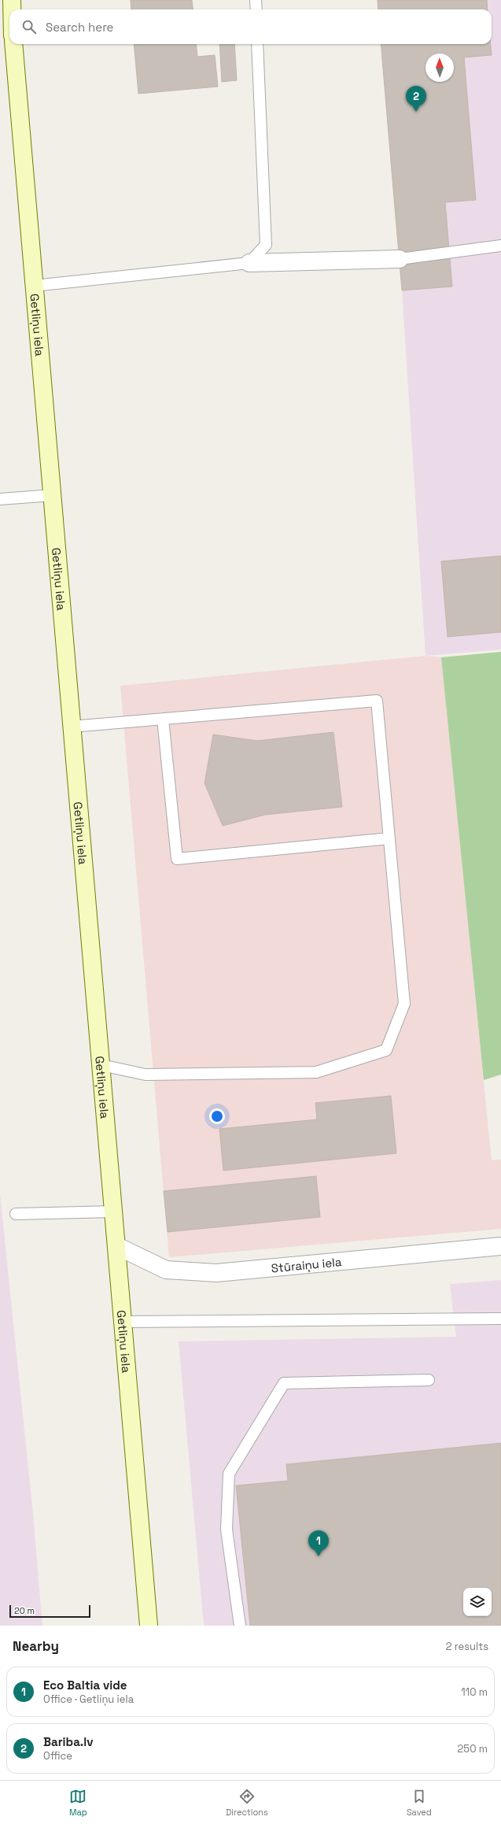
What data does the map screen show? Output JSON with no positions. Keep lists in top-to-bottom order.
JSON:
{
  "streets": {
    "street": ["Getliņu iela", "Stūraiņu iela"]
  },
  "crossings": [
    ["Getliņu iela", "Stūraiņu iela"]
  ],
  "scale_bar": "20 m",
  "north": "top",
  "page": {
    "search": "Search here",
    "pins": ["2", "1"],
    "scale": "20 m",
    "heading": ["Nearby", "2 results"],
    "list": [
      {
        "mark": "1",
        "name": "Eco Baltia vide",
        "note": "Office · Getliņu iela",
        "value": "110 m"
      },
      {
        "mark": "2",
        "name": "Bariba.lv",
        "note": "Office",
        "value": "250 m"
      }
    ],
    "nav": ["Map", "Directions", "Saved"]
  }
}
